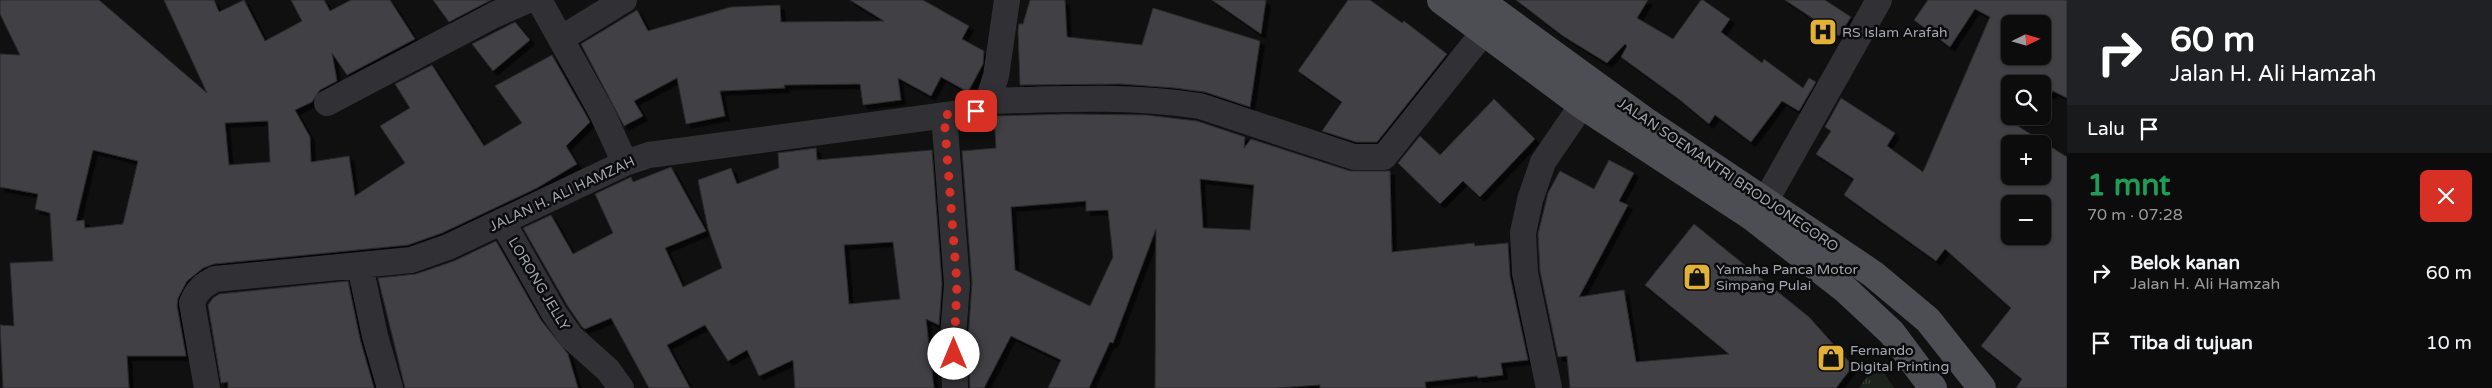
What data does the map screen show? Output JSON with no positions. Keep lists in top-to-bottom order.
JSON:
{
  "streets": {
    "main road": ["JALAN SOEMANTRI BRODJONEGORO"],
    "street": ["JALAN H. ALI HAMZAH", "LORONG JELLY"]
  },
  "crossings": [
    ["JALAN H. ALI HAMZAH", "LORONG JELLY"]
  ],
  "places": {
    "hospital": ["RS Islam Arafah"],
    "shop": ["Yamaha Panca Motor Simpang Pulai", "Fernando Digital Printing"]
  },
  "north": "right",
  "page": {
    "turn": ["60 m", "Jalan H. Ali Hamzah"],
    "map_buttons": ["+", "−"],
    "then": "Lalu",
    "heading": ["1 mnt", "70 m · 07:28"],
    "list": [
      {
        "name": "Belok kanan",
        "note": "Jalan H. Ali Hamzah",
        "value": "60 m"
      },
      {
        "name": "Tiba di tujuan",
        "value": "10 m"
      }
    ]
  }
}
